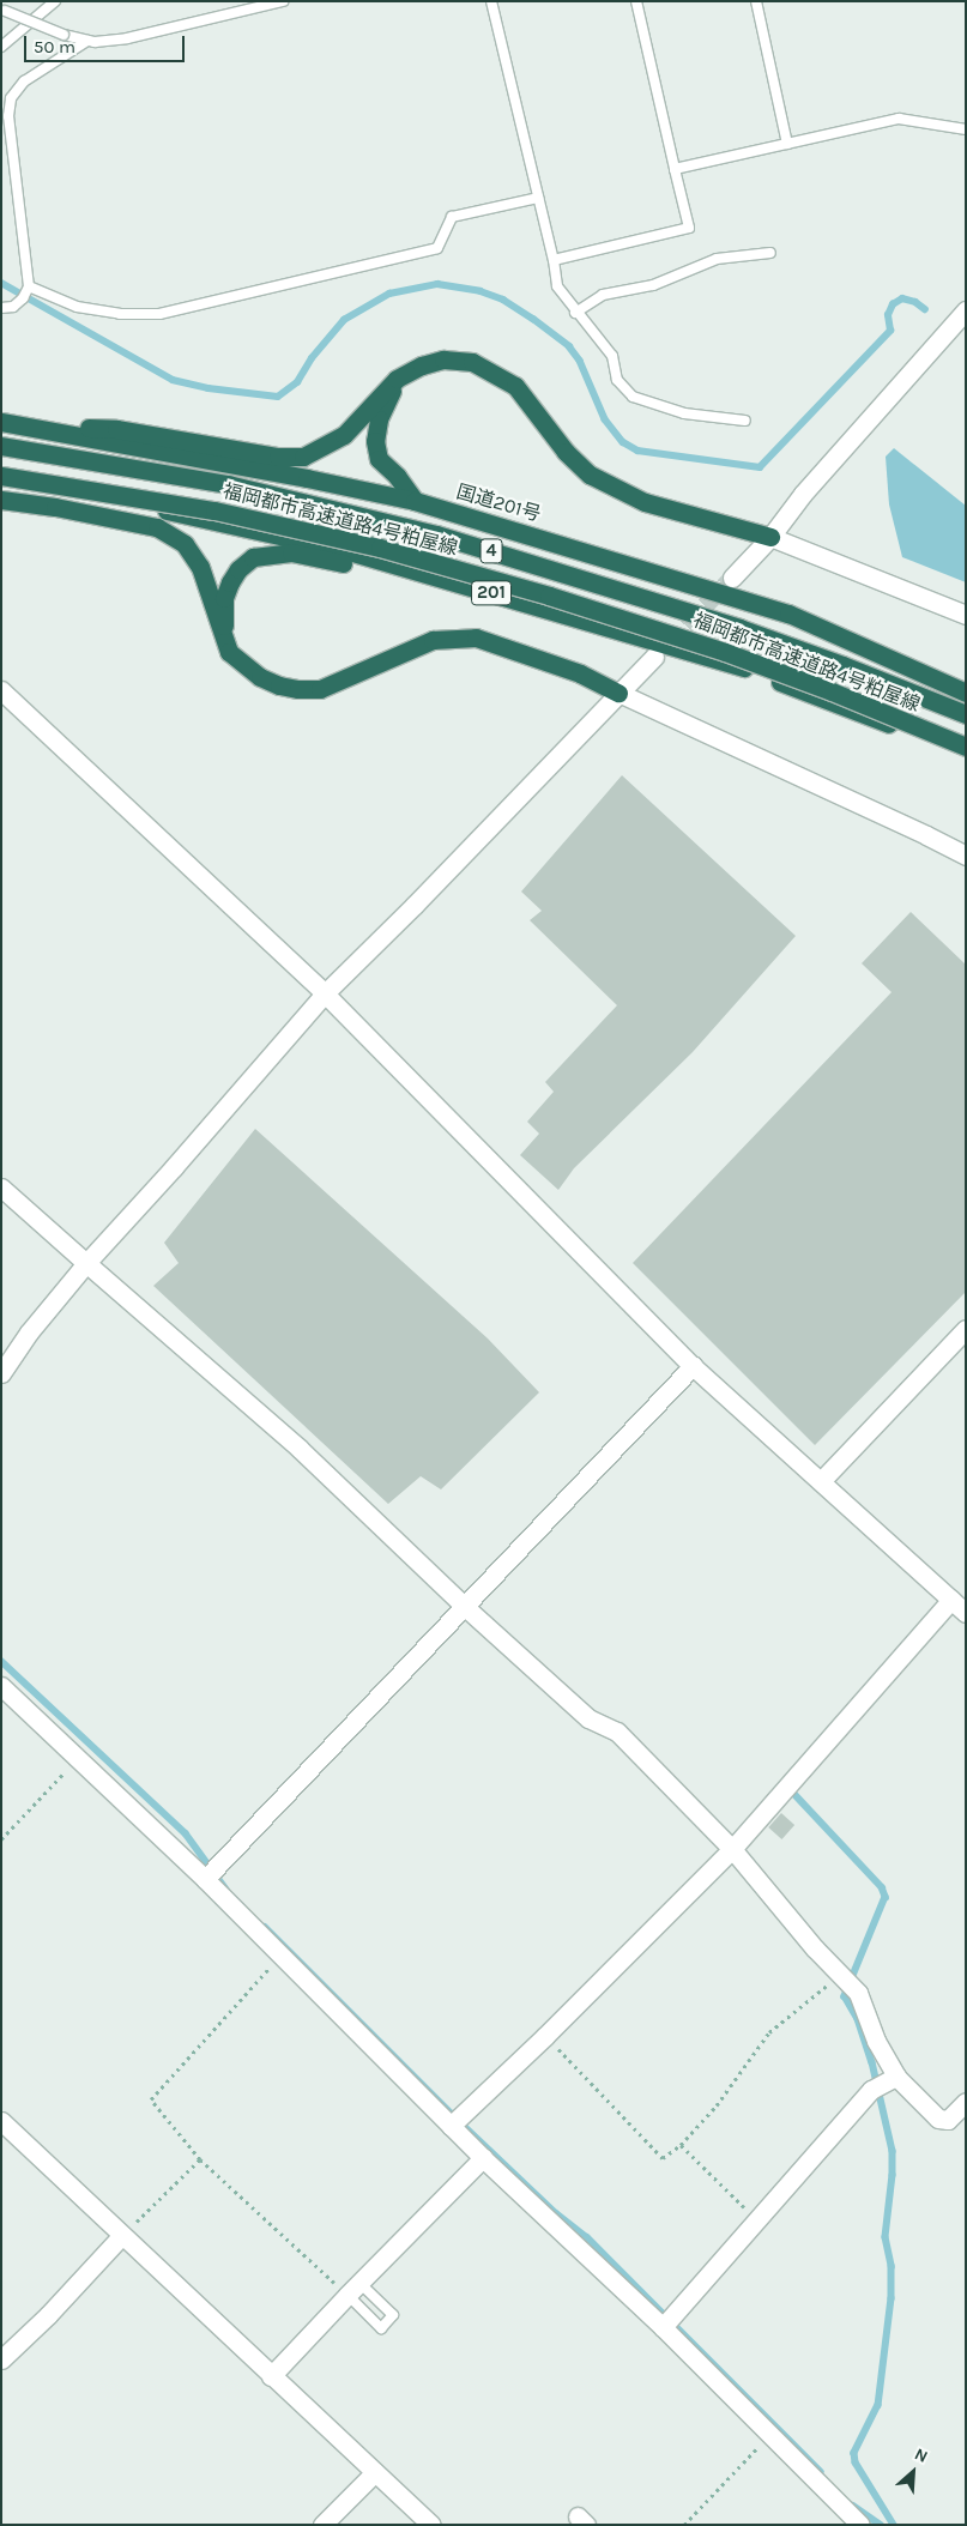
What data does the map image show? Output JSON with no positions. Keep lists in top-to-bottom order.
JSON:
{
  "streets": {
    "highway": [
      "国道201号",
      "福岡都市高速道路4号粕屋線",
      "4",
      "201"
    ]
  },
  "scale_bar": "50 m",
  "north": "top right"
}
